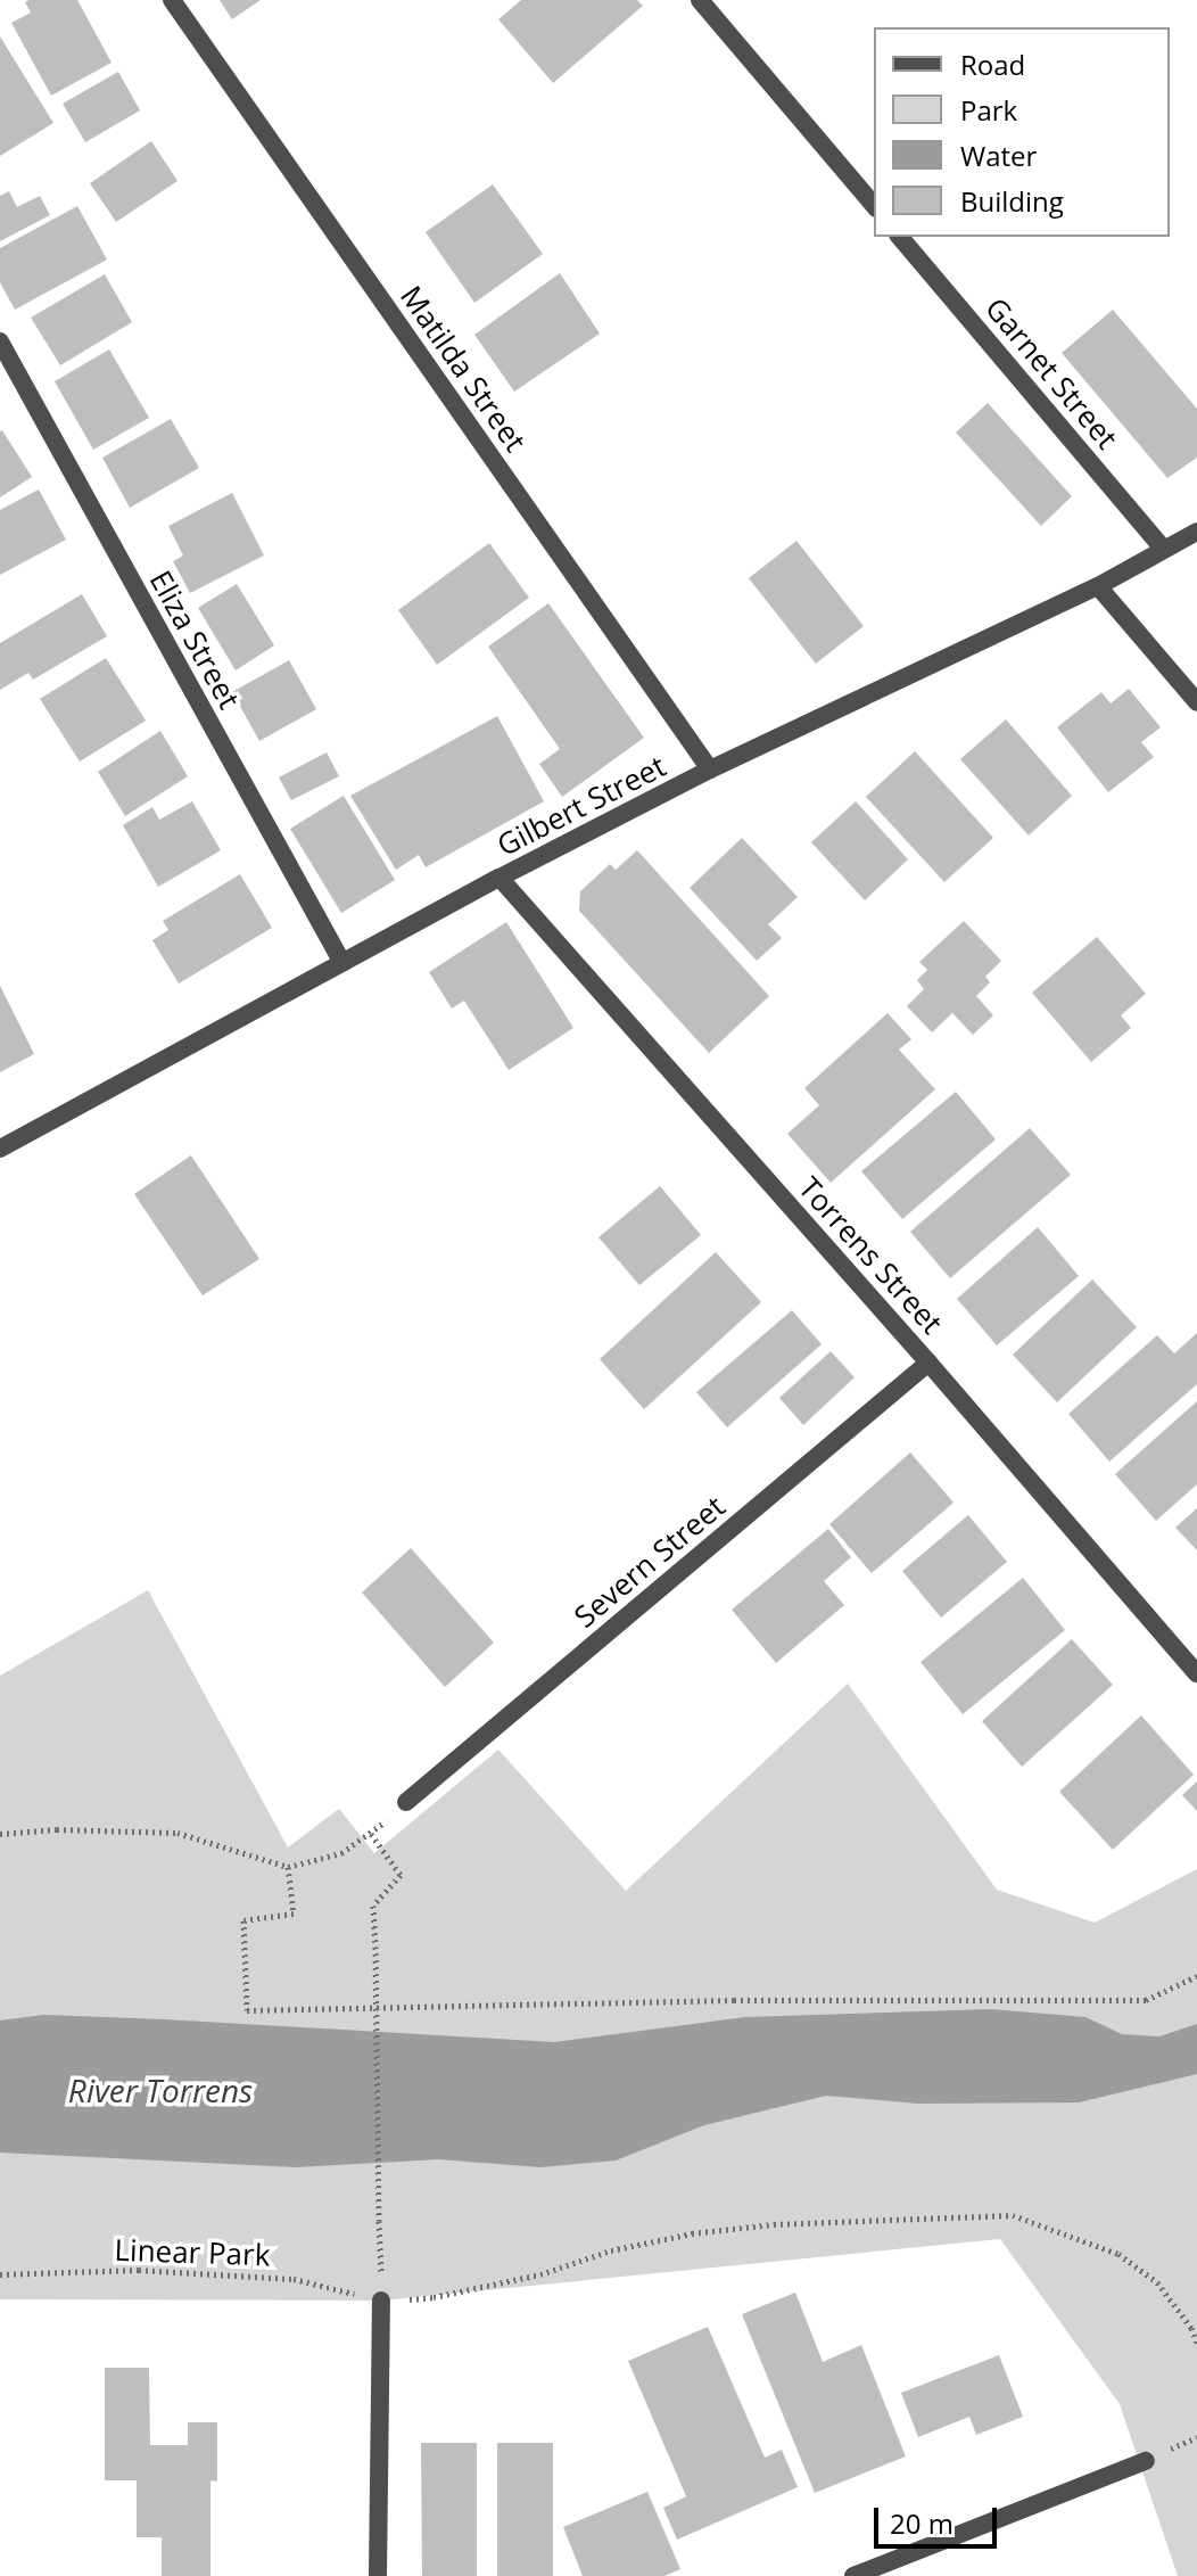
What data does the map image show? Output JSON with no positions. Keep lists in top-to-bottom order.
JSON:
{
  "streets": {
    "street": [
      "Matilda Street",
      "Garnet Street",
      "Eliza Street",
      "Gilbert Street",
      "Torrens Street",
      "Severn Street"
    ],
    "path": ["Linear Park"]
  },
  "crossings": [
    ["Matilda Street", "Gilbert Street"],
    ["Garnet Street", "Gilbert Street"],
    ["Eliza Street", "Gilbert Street"],
    ["Gilbert Street", "Torrens Street"],
    ["Torrens Street", "Severn Street"]
  ],
  "water": ["River Torrens"],
  "legend": [
    "Road",
    "Park",
    "Water",
    "Building"
  ],
  "scale_bar": "20 m"
}
